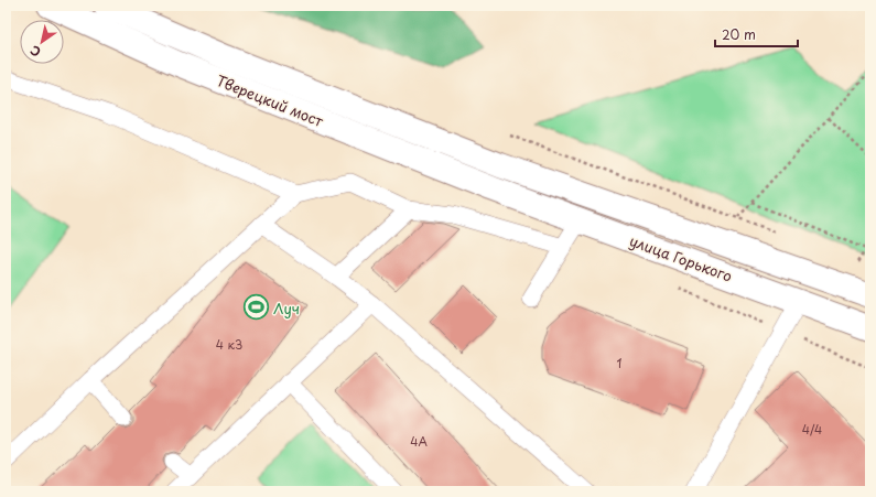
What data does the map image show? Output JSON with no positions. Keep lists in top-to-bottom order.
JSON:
{
  "streets": {
    "main road": ["Тверецкий мост", "улица Горького"]
  },
  "crossings": [
    ["Тверецкий мост", "улица Горького"]
  ],
  "places": {
    "sports": ["Луч"]
  },
  "house_numbers": [
    "4 к3",
    "1",
    "4/4",
    "4А"
  ],
  "scale_bar": "20 m",
  "north": "bottom left"
}
